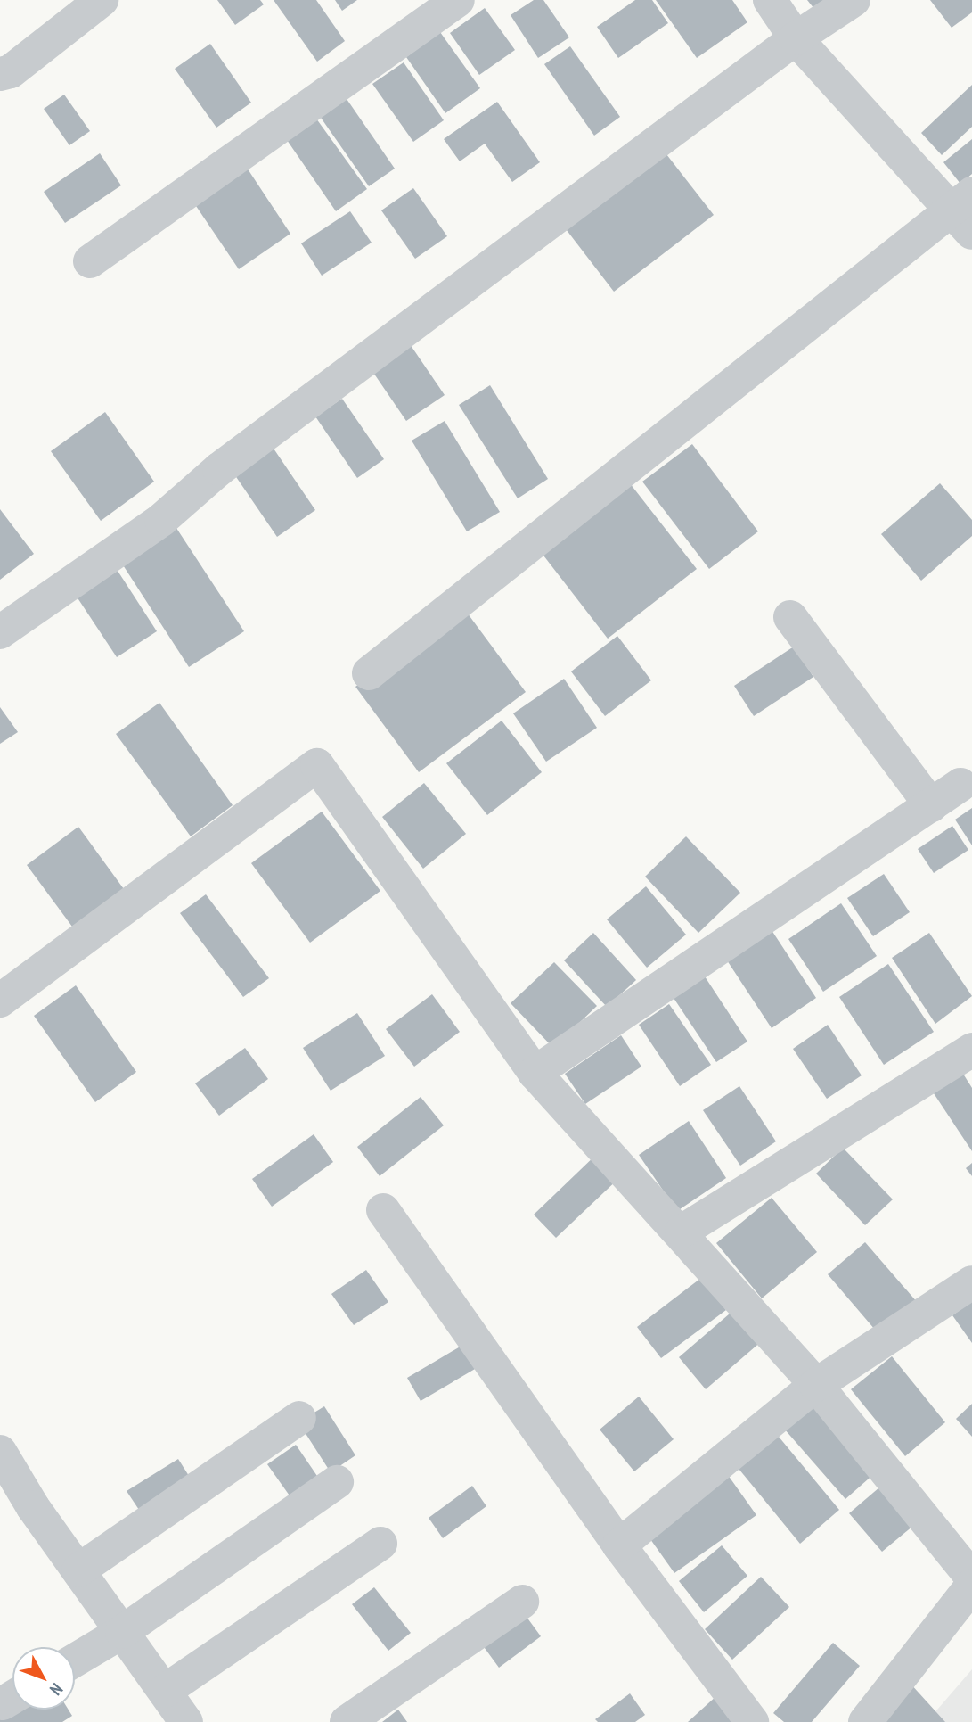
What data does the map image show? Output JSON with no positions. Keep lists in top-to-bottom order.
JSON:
{
  "north": "bottom right"
}
